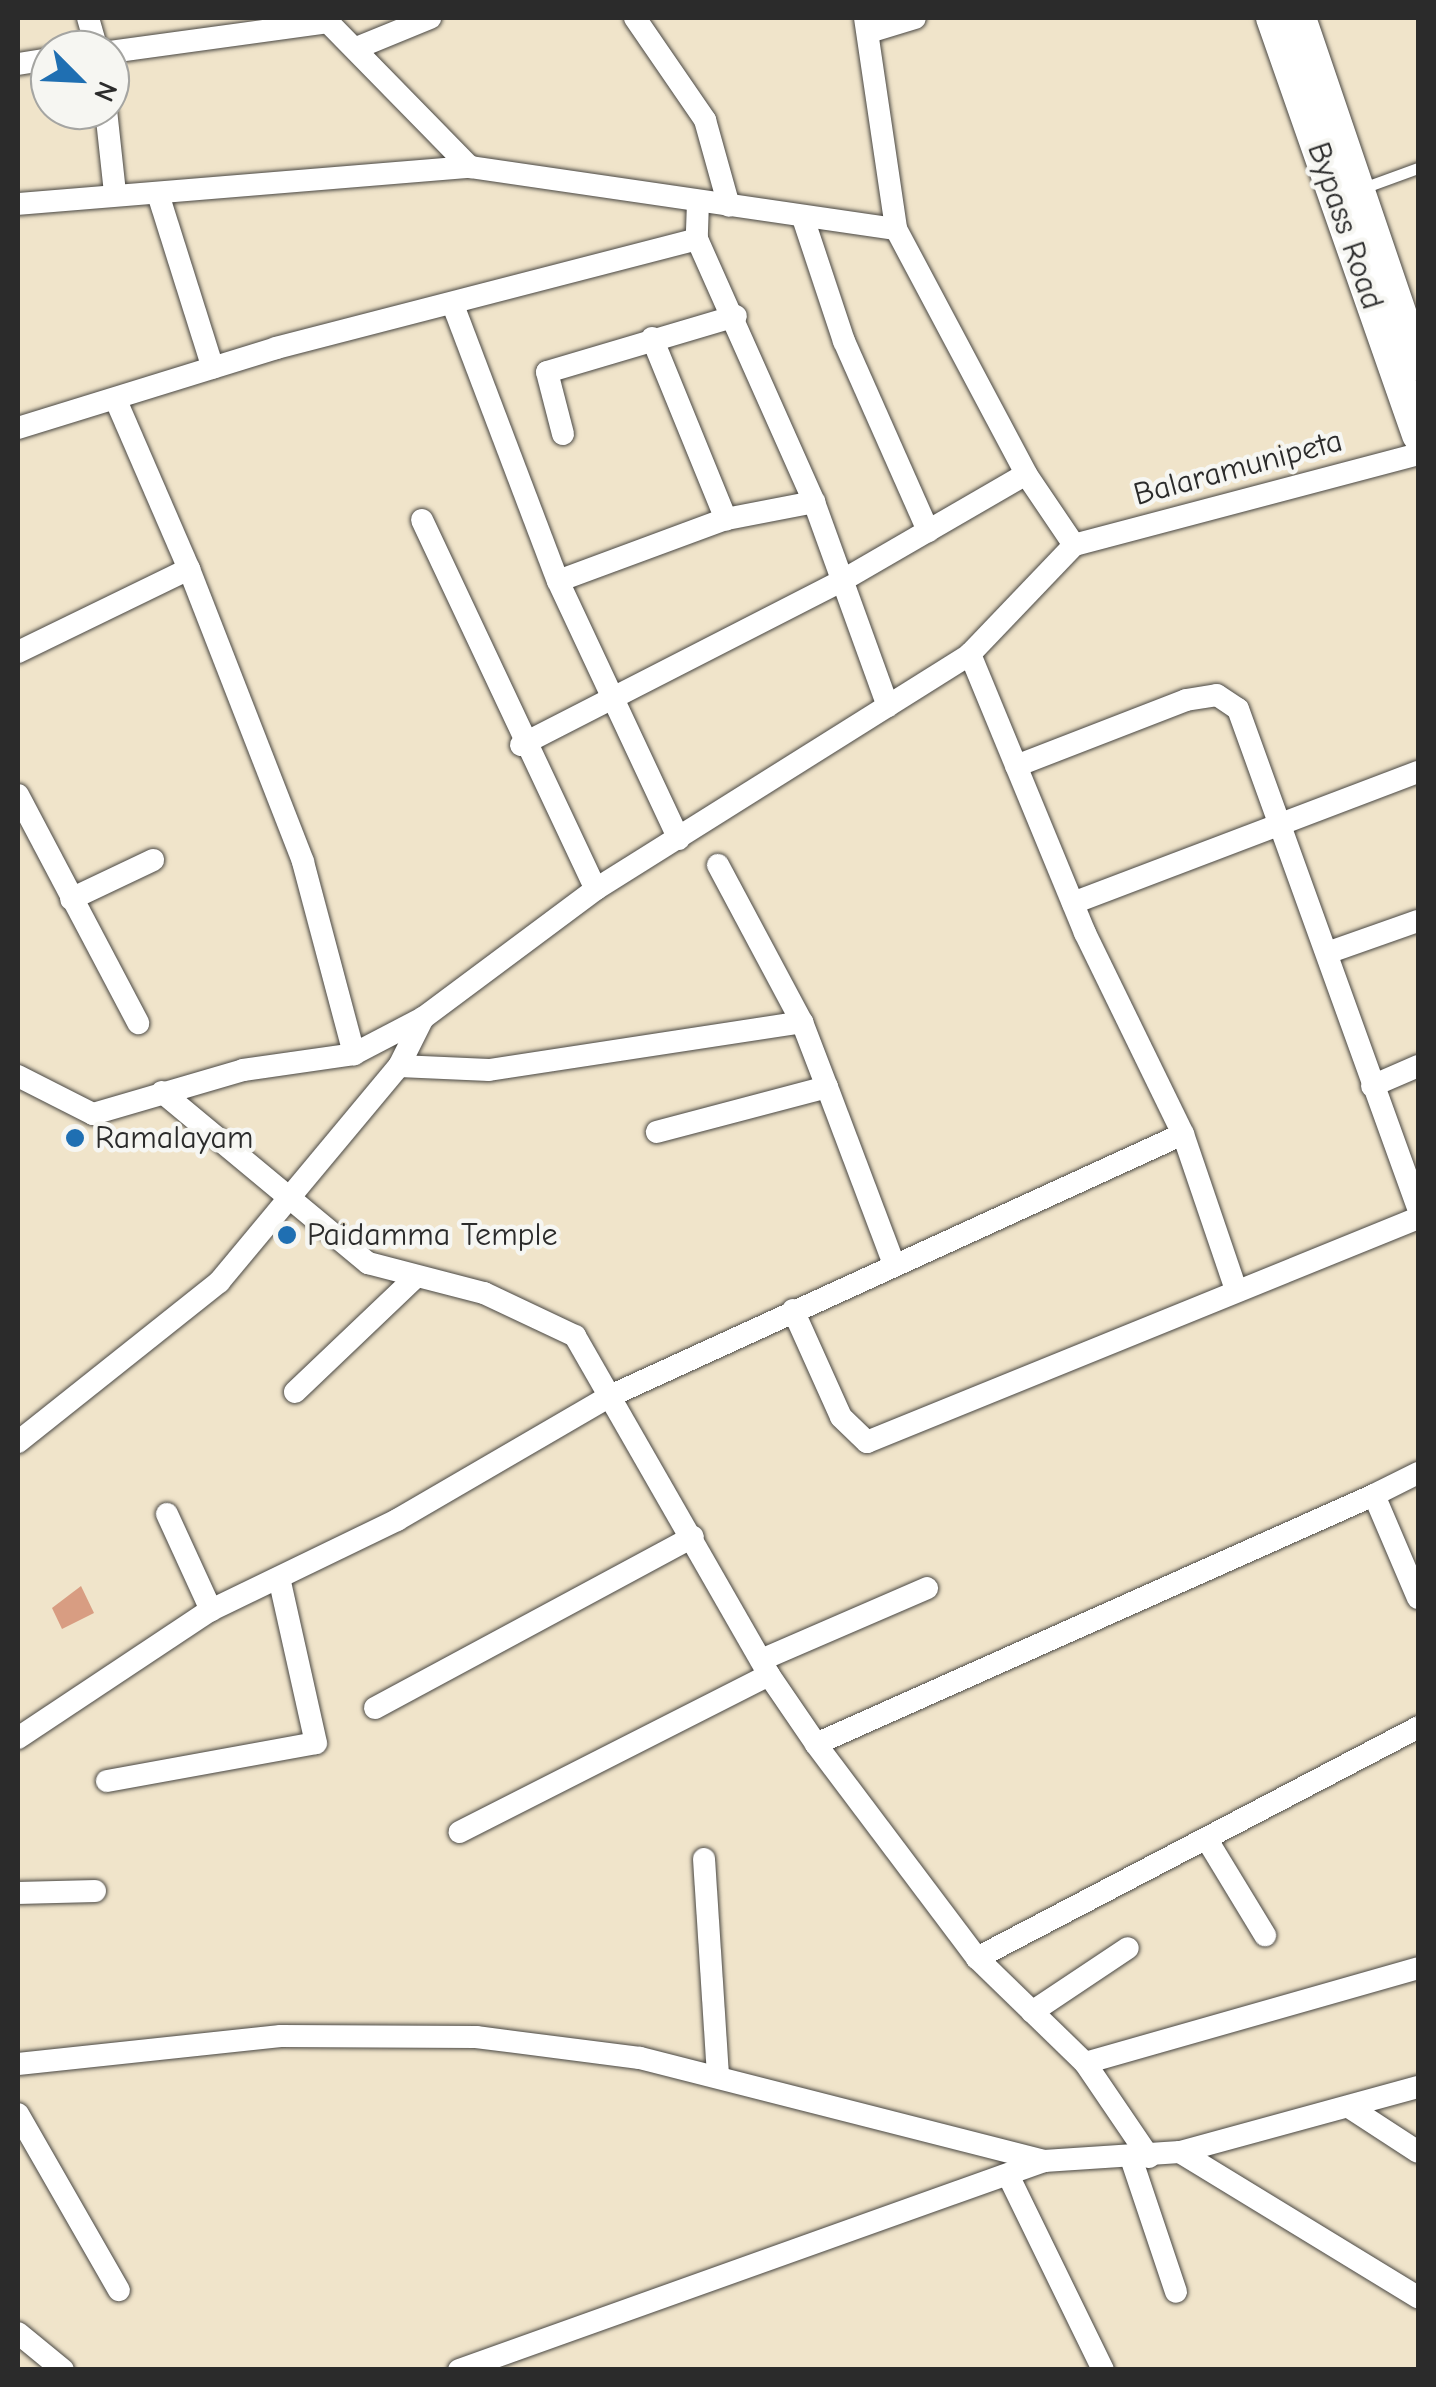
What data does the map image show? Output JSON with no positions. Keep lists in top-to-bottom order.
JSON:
{
  "streets": {
    "main road": ["Bypass Road"],
    "street": ["Balaramunipeta"]
  },
  "places": ["Ramalayam", "Paidamma Temple"],
  "north": "bottom right"
}
